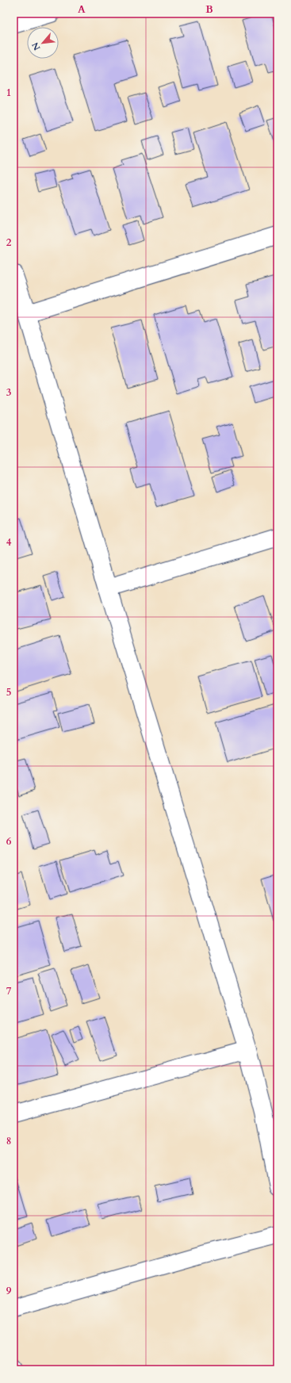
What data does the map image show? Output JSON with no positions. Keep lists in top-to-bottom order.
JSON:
{
  "north": "bottom left",
  "grid": {
    "columns": ["A", "B"],
    "rows": [
      "1",
      "2",
      "3",
      "4",
      "5",
      "6",
      "7",
      "8",
      "9"
    ]
  }
}
